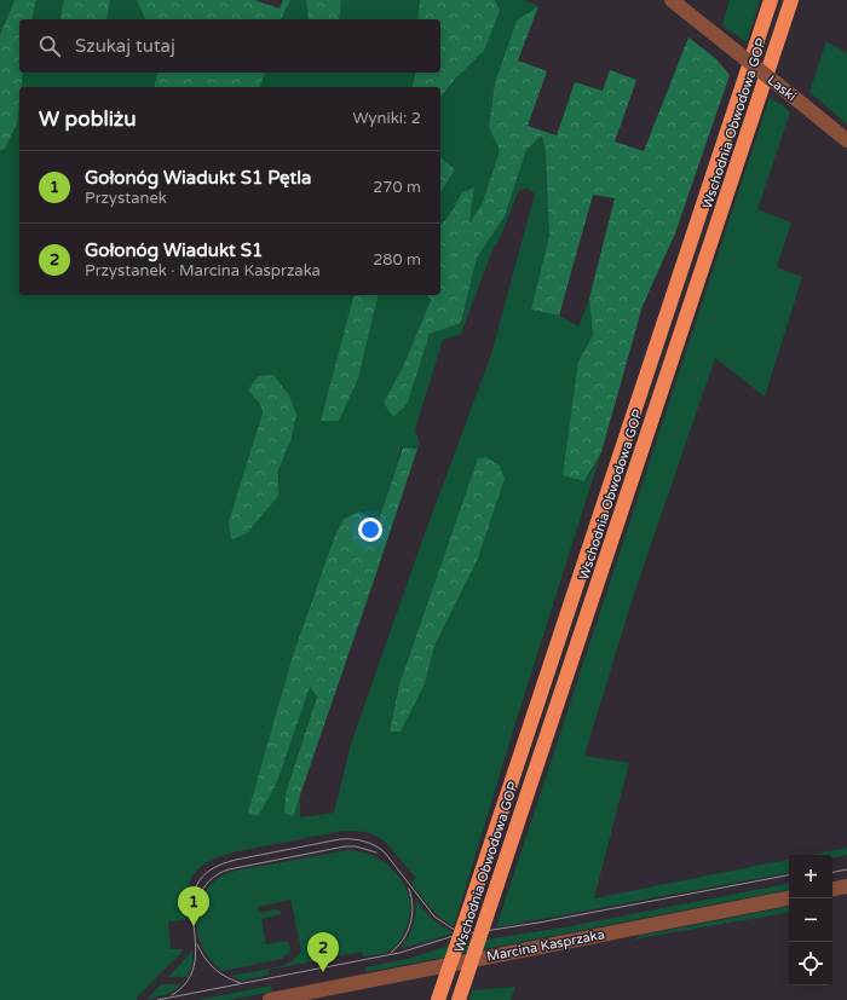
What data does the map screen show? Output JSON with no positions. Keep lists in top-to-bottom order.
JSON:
{
  "streets": {
    "highway": ["Wschodnia Obwodowa GOP"],
    "street": ["Laski", "Marcina Kasprzaka"]
  },
  "page": {
    "search": "Szukaj tutaj",
    "heading": ["W pobliżu", "Wyniki: 2"],
    "list": [
      {
        "mark": "1",
        "name": "Gołonóg Wiadukt S1 Pętla",
        "note": "Przystanek",
        "value": "270 m"
      },
      {
        "mark": "2",
        "name": "Gołonóg Wiadukt S1",
        "note": "Przystanek · Marcina Kasprzaka",
        "value": "280 m"
      }
    ],
    "map_buttons": ["+", "−"],
    "pins": ["1", "2"]
  }
}
